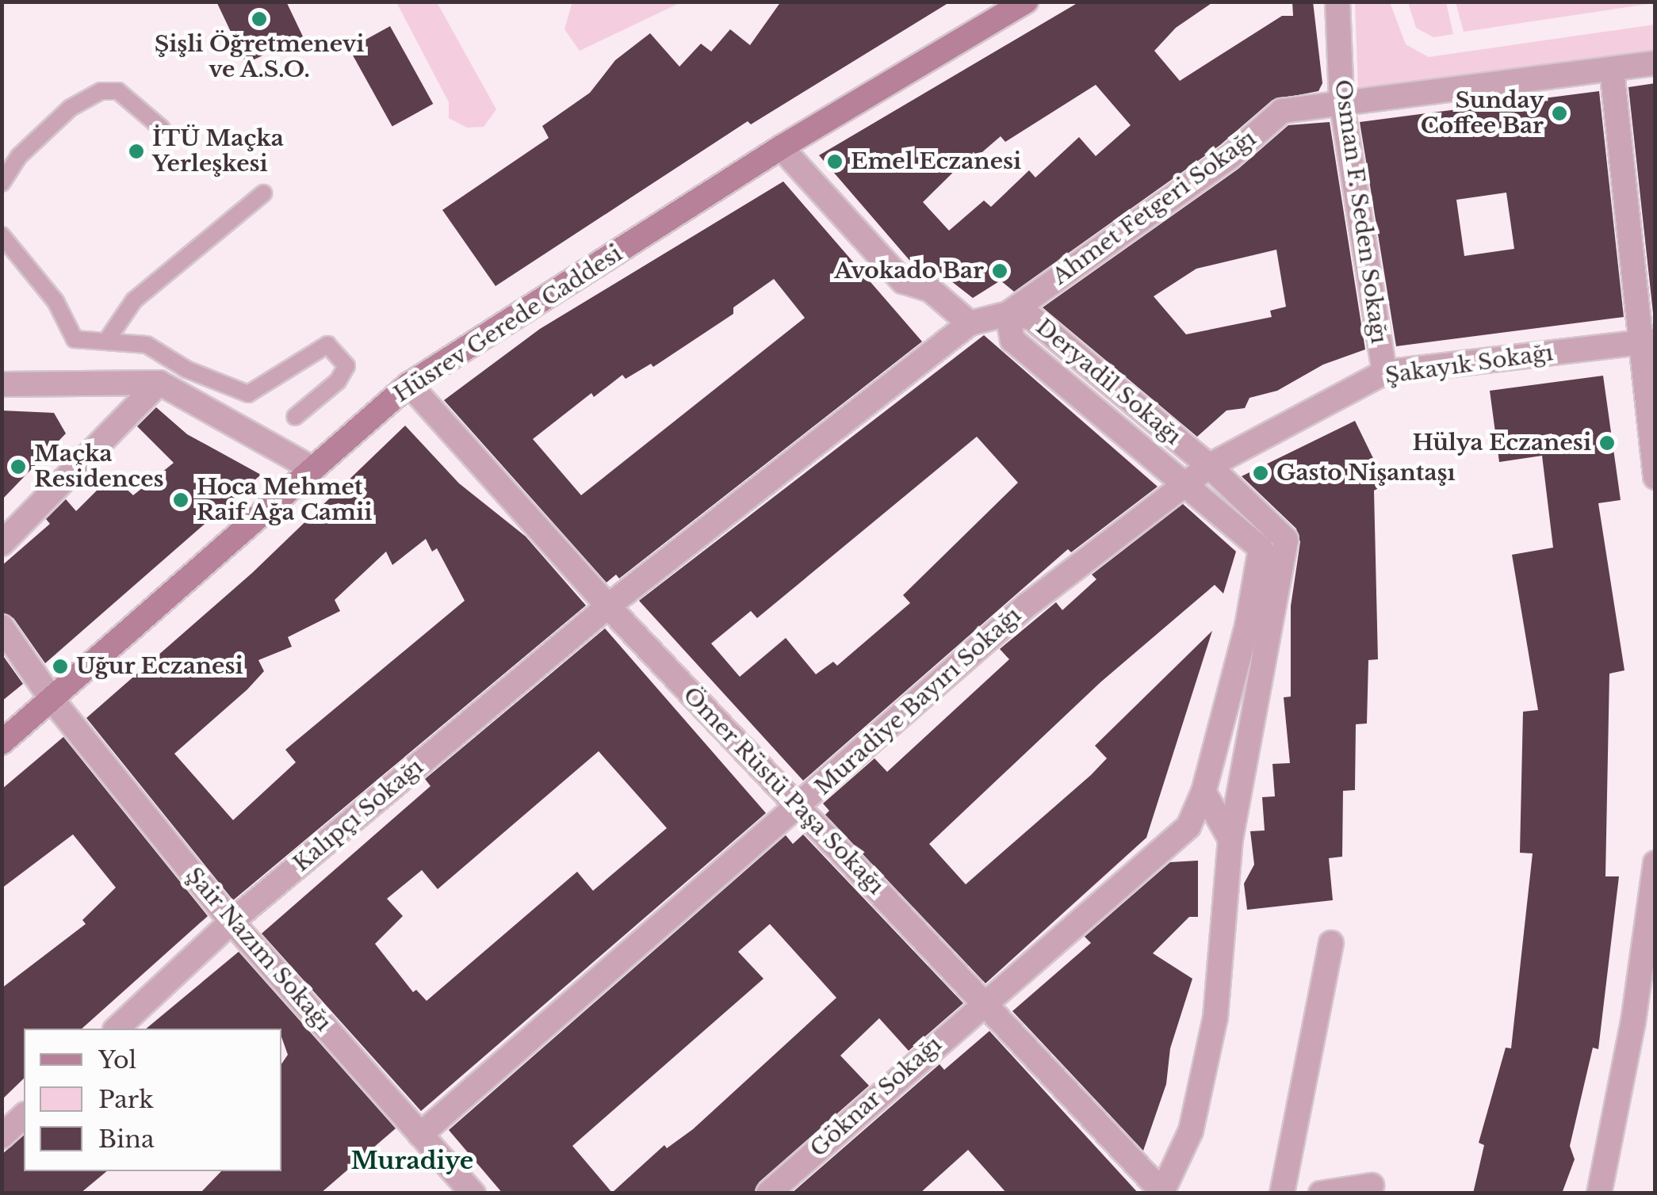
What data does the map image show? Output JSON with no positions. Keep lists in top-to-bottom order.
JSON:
{
  "streets": {
    "street": [
      "Ahmet Fetgeri Sokağı",
      "Osman F. Seden Sokağı",
      "Hüsrev Gerede Caddesi",
      "Şakayık Sokağı",
      "Deryadil Sokağı",
      "Muradiye Bayırı Sokağı",
      "Ömer Rüstü Paşa Sokağı",
      "Kalıpçı Sokağı",
      "Şair Nazım Sokağı",
      "Göknar Sokağı"
    ]
  },
  "crossings": [
    ["Ahmet Fetgeri Sokağı", "Osman F. Seden Sokağı"],
    ["Ahmet Fetgeri Sokağı", "Deryadil Sokağı"],
    ["Ahmet Fetgeri Sokağı", "Ömer Rüstü Paşa Sokağı"],
    ["Ahmet Fetgeri Sokağı", "Kalıpçı Sokağı"],
    ["Osman F. Seden Sokağı", "Şakayık Sokağı"],
    ["Hüsrev Gerede Caddesi", "Ömer Rüstü Paşa Sokağı"],
    ["Hüsrev Gerede Caddesi", "Şair Nazım Sokağı"],
    ["Şakayık Sokağı", "Deryadil Sokağı"],
    ["Şakayık Sokağı", "Muradiye Bayırı Sokağı"],
    ["Deryadil Sokağı", "Muradiye Bayırı Sokağı"],
    ["Deryadil Sokağı", "Ömer Rüstü Paşa Sokağı"],
    ["Deryadil Sokağı", "Göknar Sokağı"],
    ["Muradiye Bayırı Sokağı", "Ömer Rüstü Paşa Sokağı"],
    ["Muradiye Bayırı Sokağı", "Şair Nazım Sokağı"],
    ["Ömer Rüstü Paşa Sokağı", "Kalıpçı Sokağı"],
    ["Ömer Rüstü Paşa Sokağı", "Göknar Sokağı"],
    ["Kalıpçı Sokağı", "Şair Nazım Sokağı"]
  ],
  "districts": ["Muradiye"],
  "places": [
    "Şişli Öğretmenevi ve A.S.O.",
    "Sunday Coffee Bar",
    "İTÜ Maçka Yerleşkesi",
    "Emel Eczanesi",
    "Avokado Bar",
    "Hülya Eczanesi",
    "Maçka Residences",
    "Gasto Nişantaşı",
    "Hoca Mehmet Raif Ağa Camii",
    "Uğur Eczanesi"
  ],
  "legend": ["Yol", "Park", "Bina"]
}
